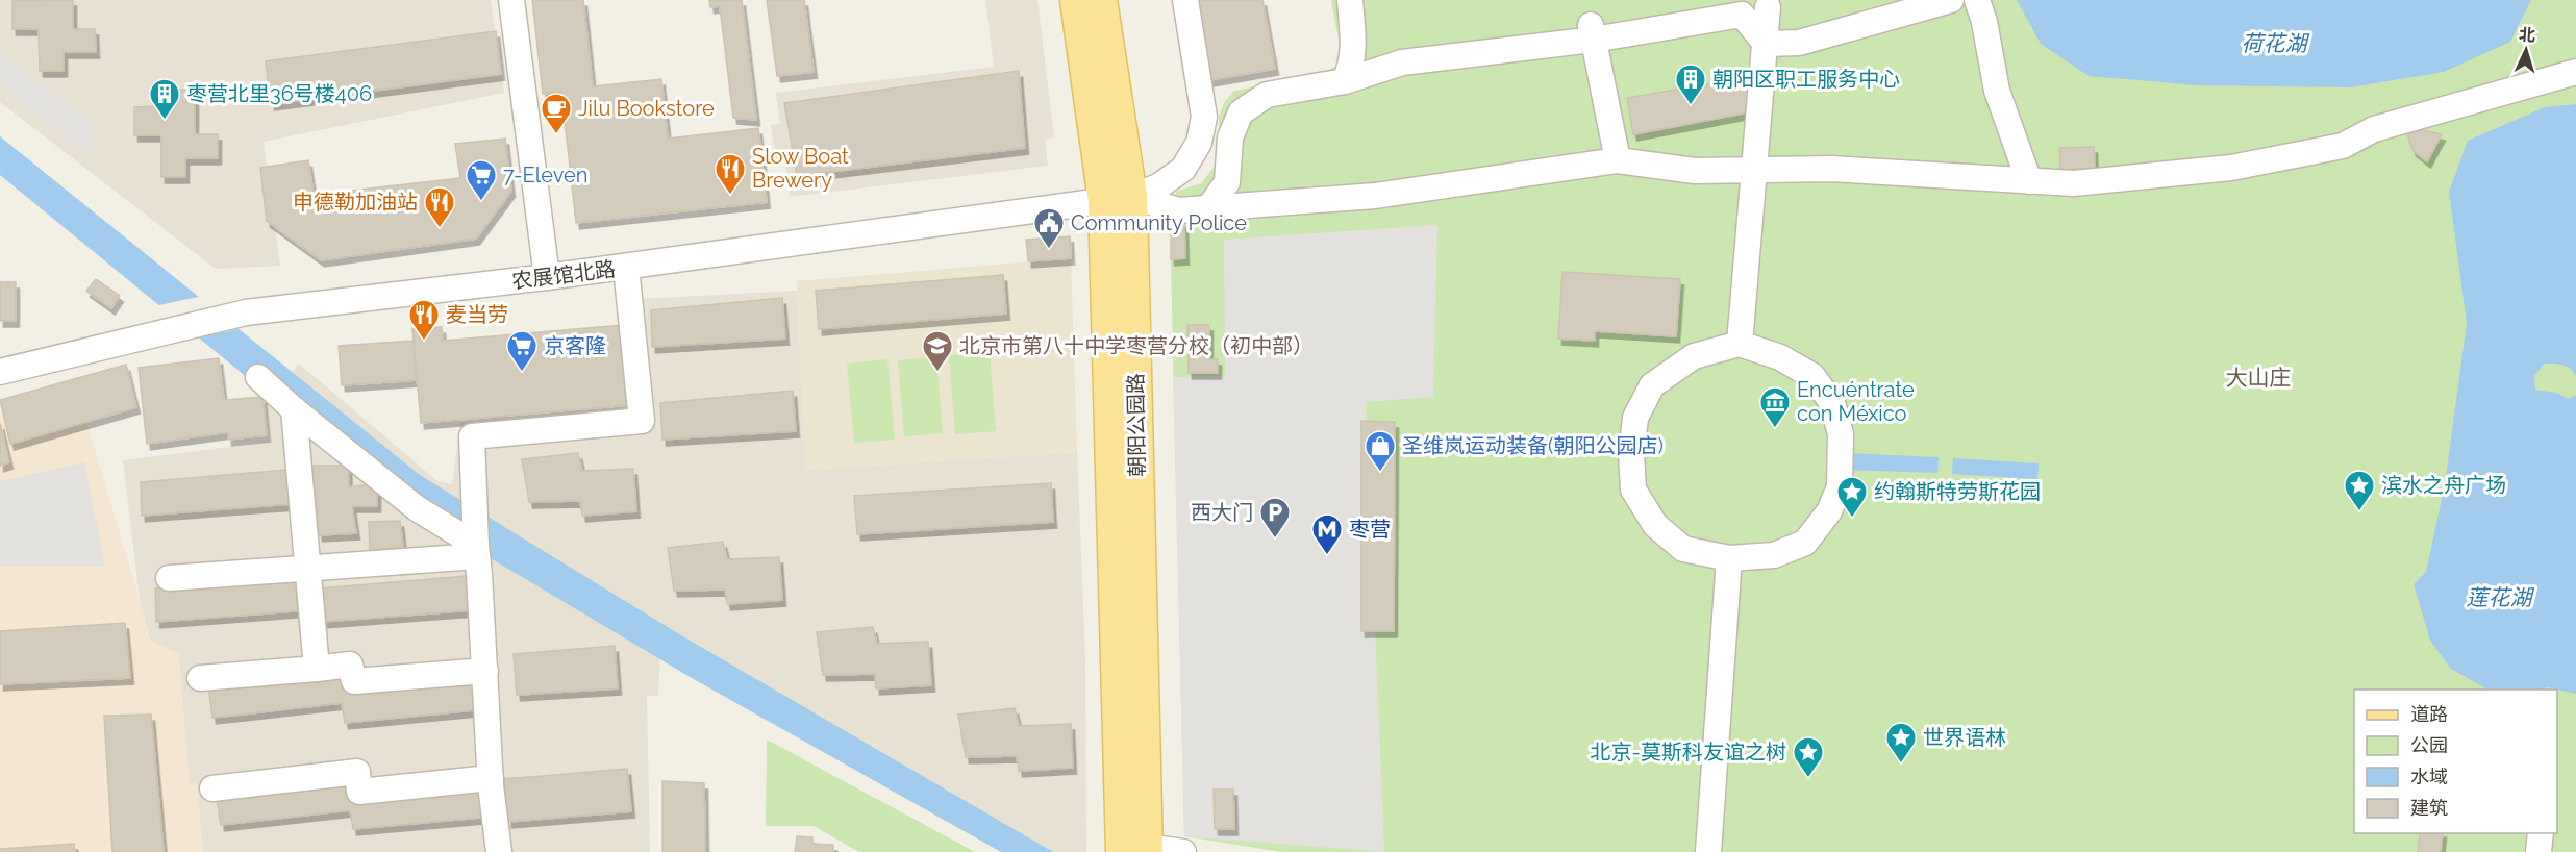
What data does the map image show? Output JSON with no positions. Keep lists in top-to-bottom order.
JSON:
{
  "streets": {
    "main road": ["朝阳公园路"],
    "street": ["农展馆北路"]
  },
  "crossings": [
    ["农展馆北路", "朝阳公园路"]
  ],
  "districts": ["大山庄"],
  "water": ["荷花湖", "莲花湖"],
  "places": {
    "building": ["朝阳区职工服务中心", "枣营北里36号楼406"],
    "cafe": ["Jilu Bookstore"],
    "restaurant": ["Slow Boat Brewery", "申德勒加油站", "麦当劳"],
    "supermarket": ["7-Eleven", "京客隆"],
    "public building": ["Community Police"],
    "school or university": ["北京市第八十中学枣营分校（初中部）"],
    "museum": ["Encuéntrate con México"],
    "shop": ["圣维岚运动装备(朝阳公园店)"],
    "place": [
      "滨水之舟广场",
      "约翰斯特劳斯花园",
      "世界语林",
      "北京-莫斯科友谊之树"
    ],
    "parking": ["西大门"],
    "metro station": ["枣营"]
  },
  "legend": [
    "道路",
    "公园",
    "水域",
    "建筑"
  ],
  "north": "top"
}
